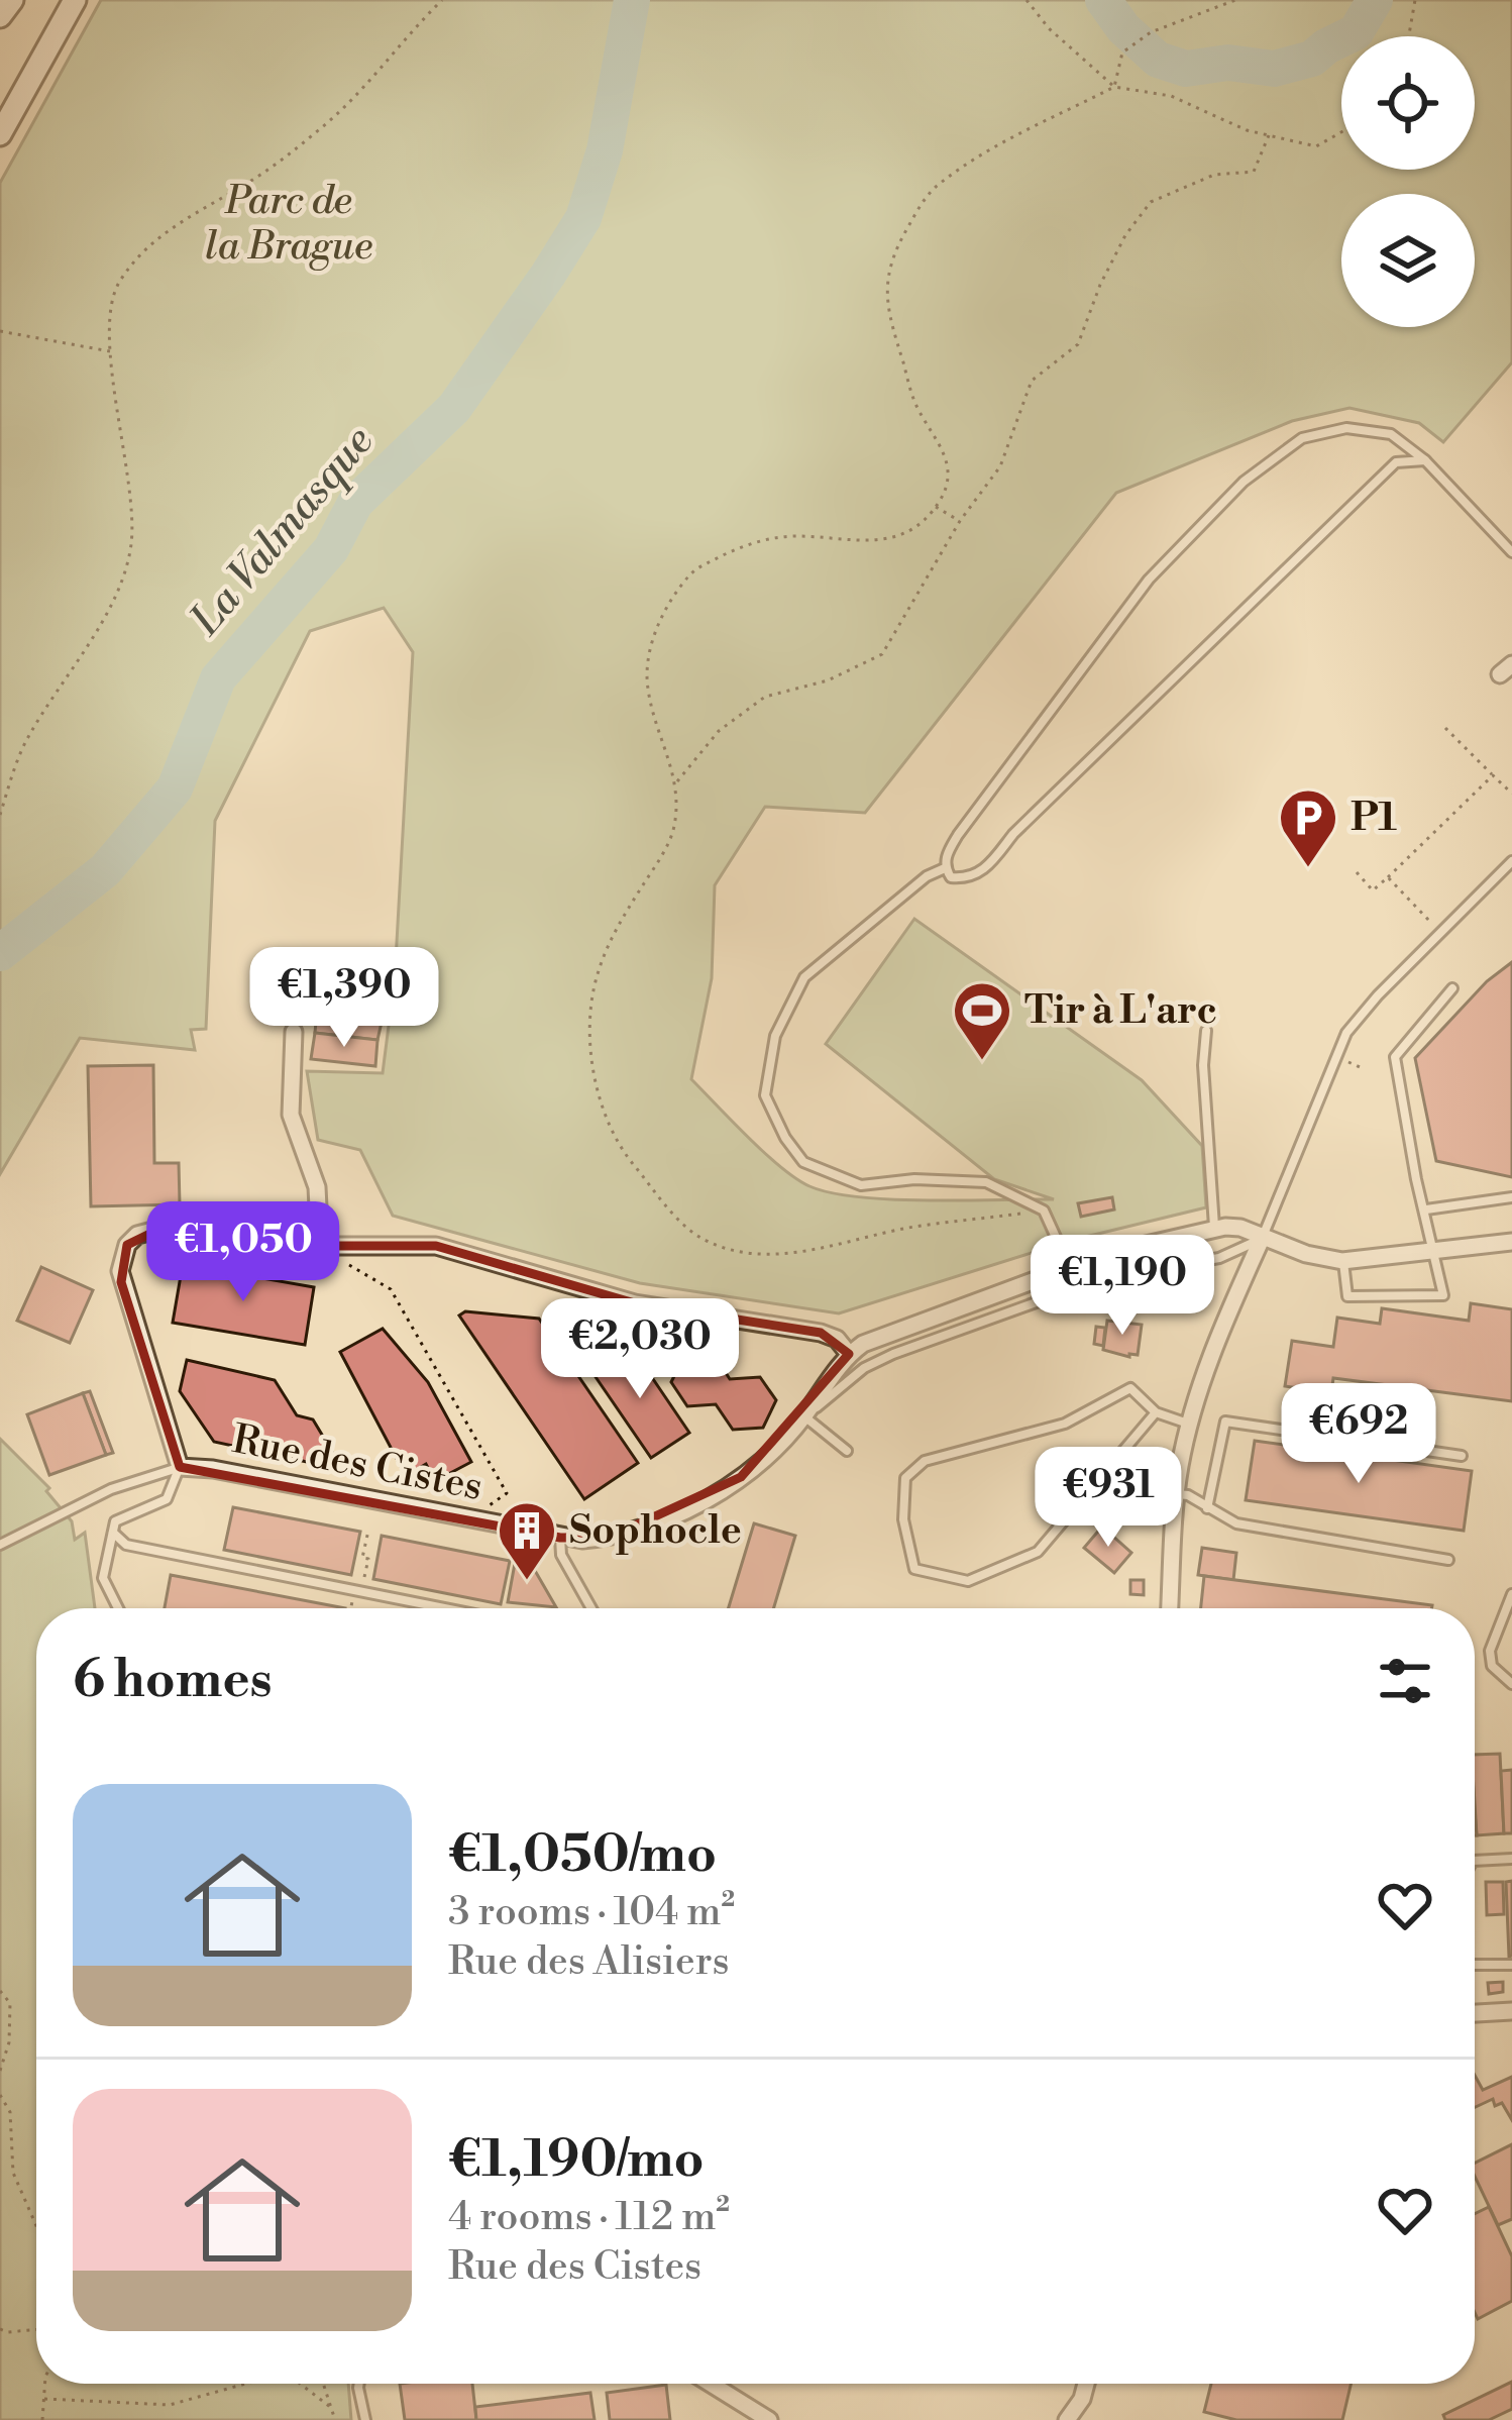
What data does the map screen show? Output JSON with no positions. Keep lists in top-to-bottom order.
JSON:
{
  "streets": {
    "street": ["Rue des Cistes"]
  },
  "water": ["La Valmasque"],
  "parks": ["Parc de la Brague"],
  "places": {
    "parking": ["P1"],
    "sports": ["Tir à L'arc"],
    "building": ["Sophocle"]
  },
  "page": {
    "price": [
      "€1,390",
      "€1,050",
      "€1,190",
      "€2,030",
      "€692",
      "€931"
    ],
    "heading": "6 homes",
    "list": [
      {
        "name": "€1,050/mo",
        "note": "3 rooms · 104 m² · Rue des Alisiers"
      },
      {
        "name": "€1,190/mo",
        "note": "4 rooms · 112 m² · Rue des Cistes"
      }
    ]
  }
}
